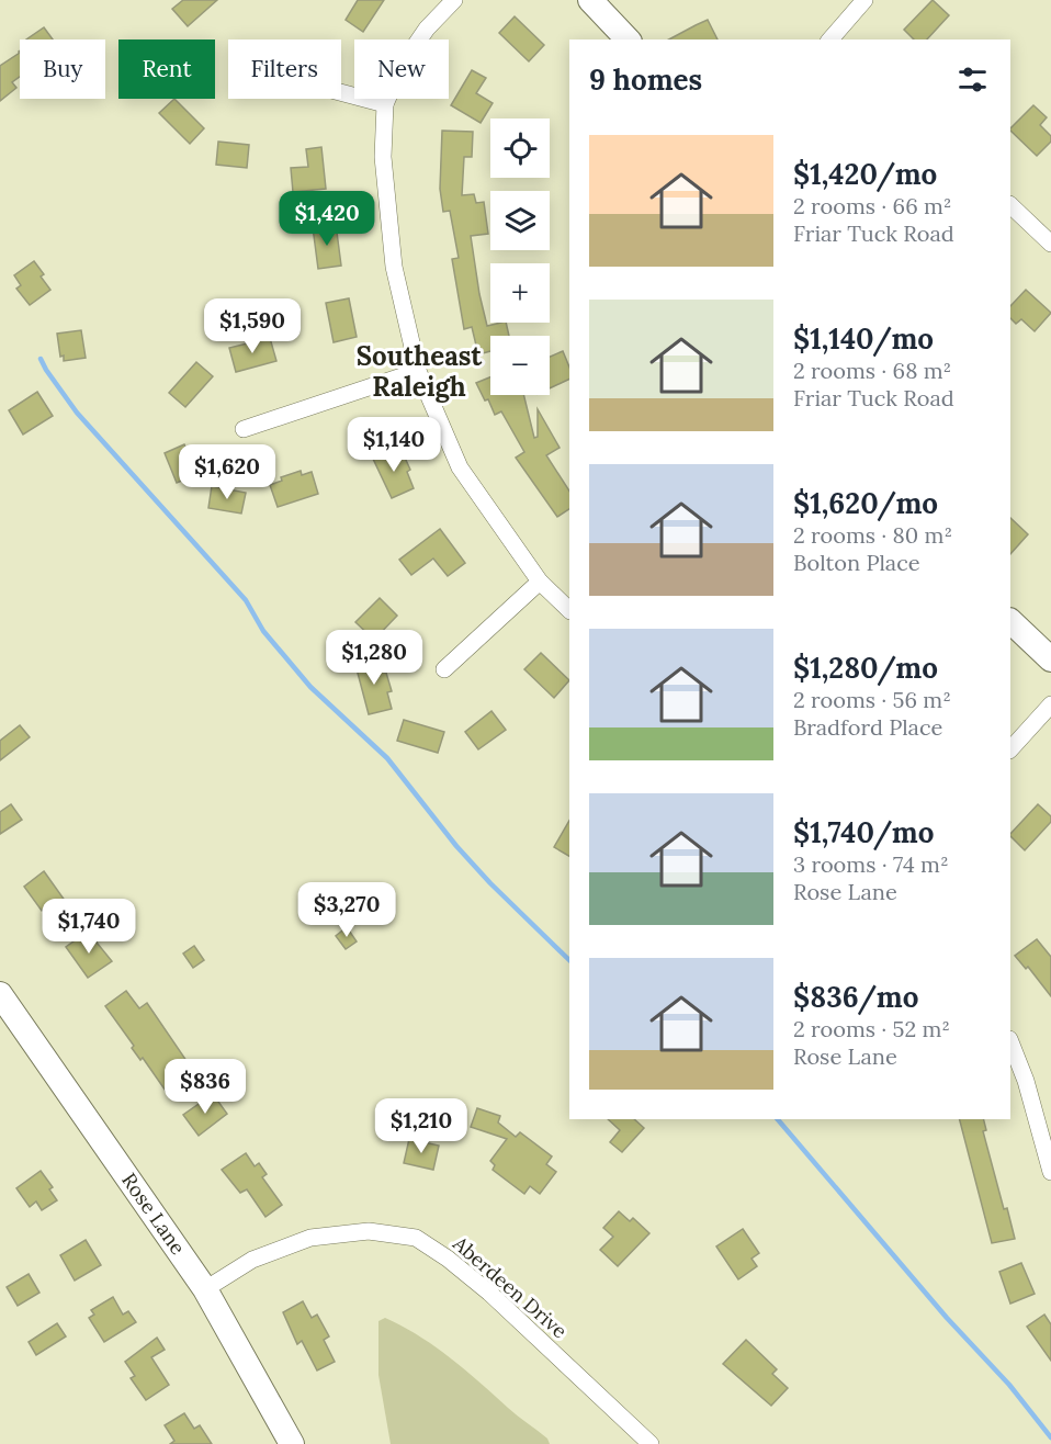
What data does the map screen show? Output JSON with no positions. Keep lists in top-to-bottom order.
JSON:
{
  "streets": {
    "street": ["Rose Lane", "Aberdeen Drive"]
  },
  "crossings": [
    ["Rose Lane", "Aberdeen Drive"]
  ],
  "districts": ["Southeast Raleigh"],
  "page": {
    "chip": [
      "Buy",
      "Rent",
      "Filters",
      "New"
    ],
    "heading": "9 homes",
    "map_buttons": ["+", "−"],
    "list": [
      {
        "name": "$1,420/mo",
        "note": "2 rooms · 66 m² · Friar Tuck Road"
      },
      {
        "name": "$1,140/mo",
        "note": "2 rooms · 68 m² · Friar Tuck Road"
      },
      {
        "name": "$1,620/mo",
        "note": "2 rooms · 80 m² · Bolton Place"
      },
      {
        "name": "$1,280/mo",
        "note": "2 rooms · 56 m² · Bradford Place"
      },
      {
        "name": "$1,740/mo",
        "note": "3 rooms · 74 m² · Rose Lane"
      },
      {
        "name": "$836/mo",
        "note": "2 rooms · 52 m² · Rose Lane"
      }
    ],
    "price": [
      "$1,420",
      "$1,590",
      "$1,140",
      "$1,620",
      "$1,280",
      "$3,270",
      "$1,740",
      "$836",
      "$1,210"
    ]
  }
}
